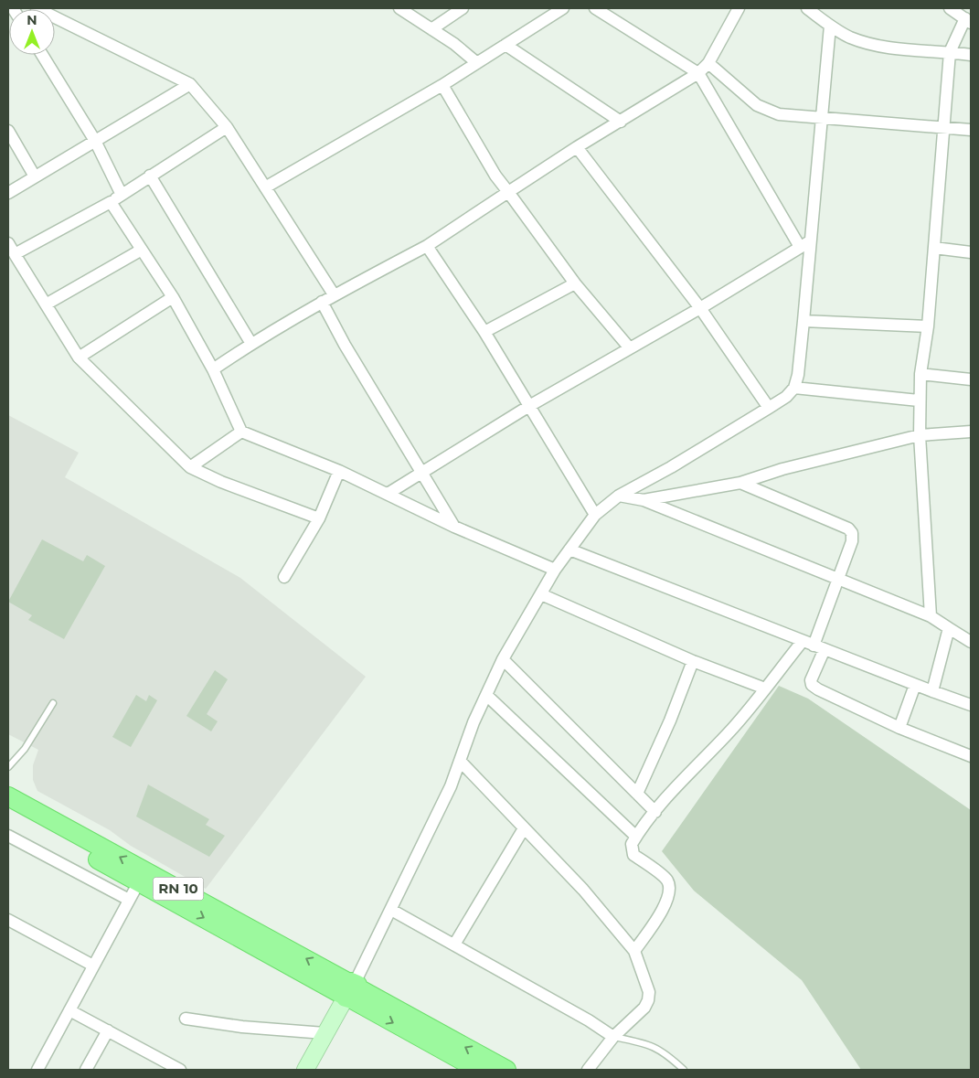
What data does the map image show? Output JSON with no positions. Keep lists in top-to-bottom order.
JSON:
{
  "streets": {
    "main road": ["RN 10"]
  },
  "north": "top"
}
